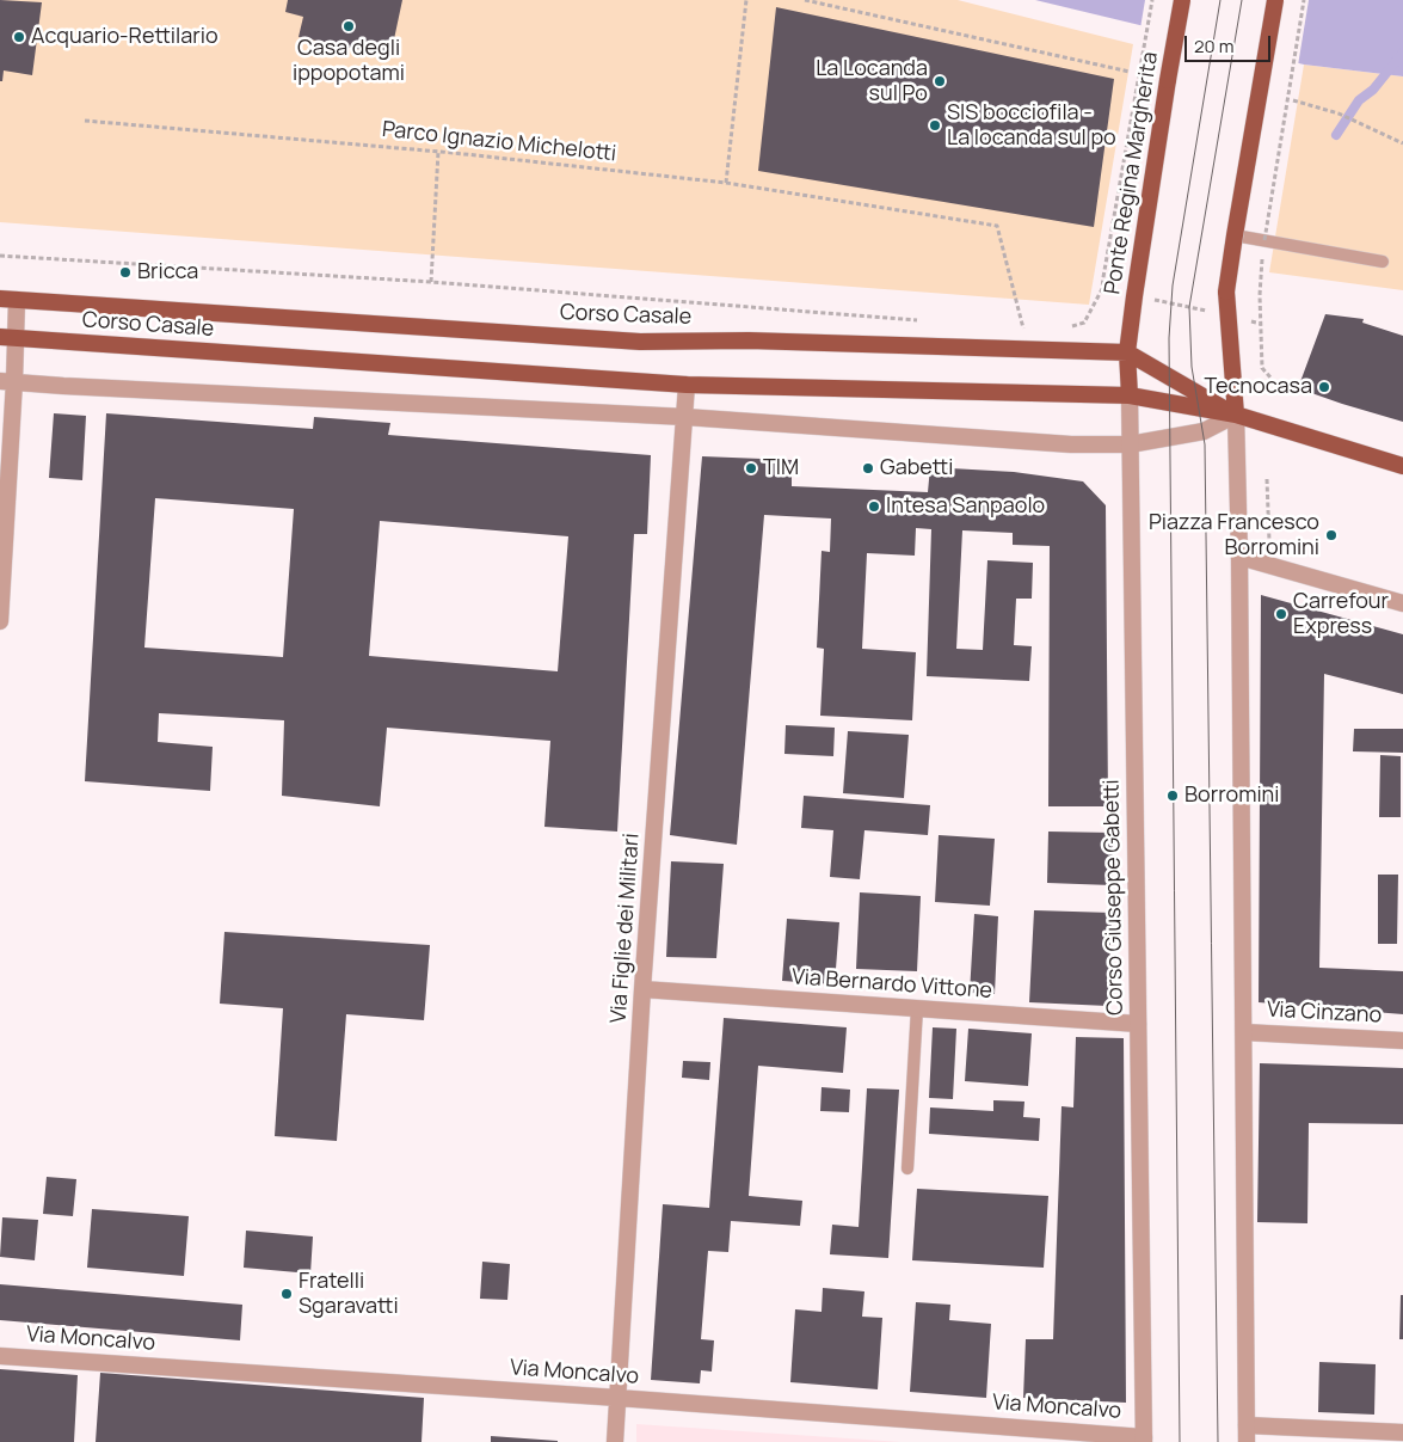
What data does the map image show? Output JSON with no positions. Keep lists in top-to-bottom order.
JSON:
{
  "streets": {
    "main road": ["Ponte Regina Margherita", "Corso Casale", "Corso Giuseppe Gabetti"],
    "street": [
      "Via Figlie dei Militari",
      "Via Bernardo Vittone",
      "Via Cinzano",
      "Via Moncalvo"
    ],
    "path": ["Parco Ignazio Michelotti"]
  },
  "crossings": [
    ["Ponte Regina Margherita", "Corso Casale"],
    ["Ponte Regina Margherita", "Corso Giuseppe Gabetti"],
    ["Corso Casale", "Corso Giuseppe Gabetti"],
    ["Corso Giuseppe Gabetti", "Via Bernardo Vittone"],
    ["Corso Giuseppe Gabetti", "Via Moncalvo"],
    ["Via Figlie dei Militari", "Via Bernardo Vittone"],
    ["Via Figlie dei Militari", "Via Moncalvo"]
  ],
  "places": [
    "Casa degli ippopotami",
    "Acquario-Rettilario",
    "La Locanda sul Po",
    "SIS bocciofila - La locanda sul po",
    "Bricca",
    "Tecnocasa",
    "TIM",
    "Gabetti",
    "Intesa Sanpaolo",
    "Piazza Francesco Borromini",
    "Carrefour Express",
    "Borromini",
    "Fratelli Sgaravatti"
  ],
  "scale_bar": "20 m"
}
